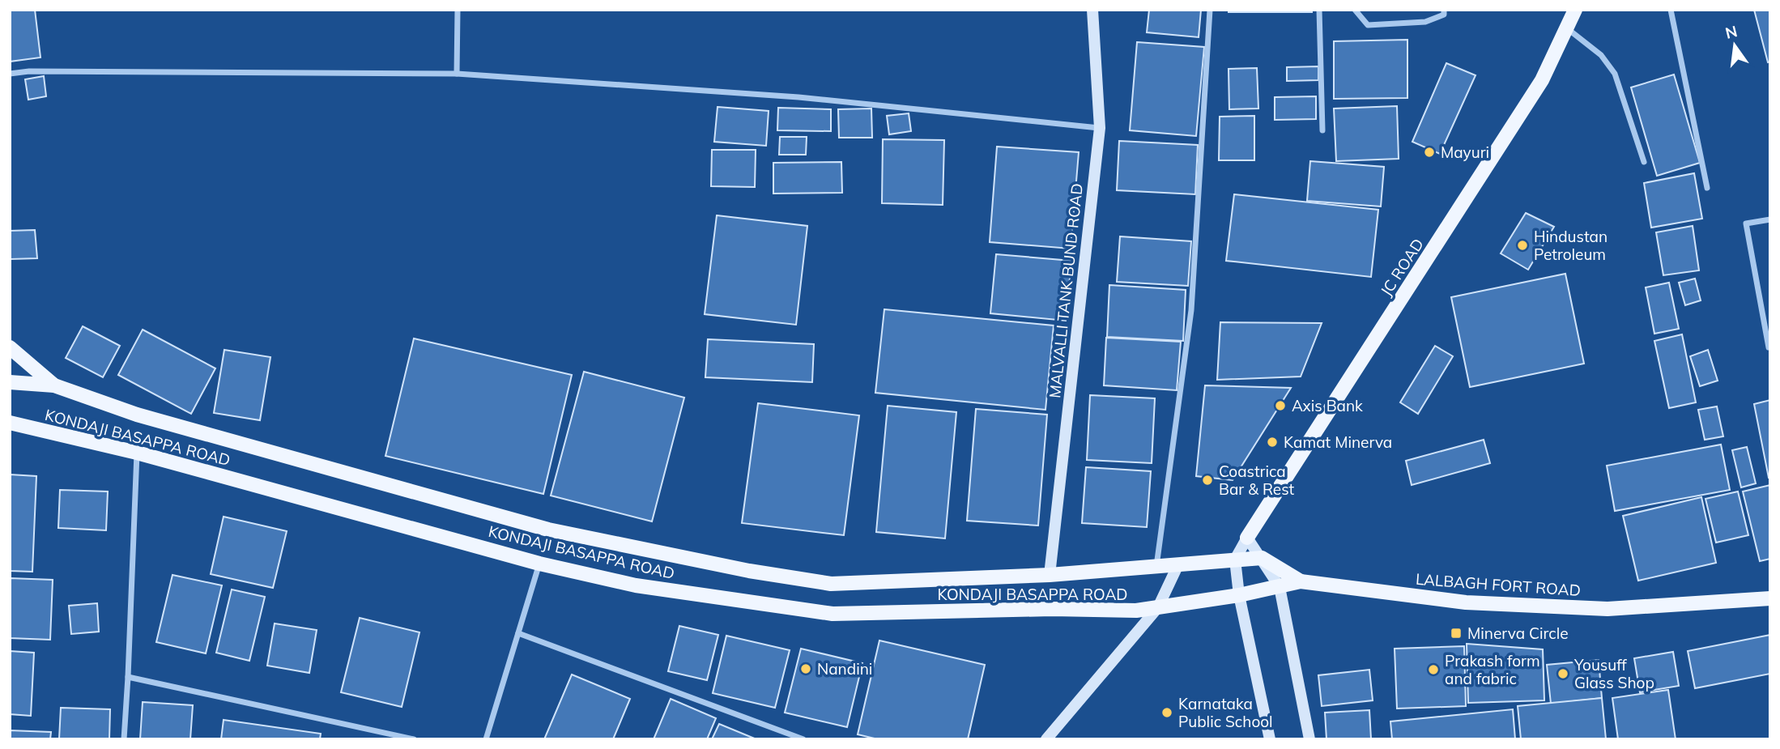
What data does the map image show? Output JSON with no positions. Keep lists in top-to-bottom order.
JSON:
{
  "streets": {
    "main road": ["JC ROAD", "KONDAJI BASAPPA ROAD", "LALBAGH FORT ROAD"],
    "street": ["MALVALLI TANK BUND ROAD"]
  },
  "crossings": [
    ["MALVALLI TANK BUND ROAD", "KONDAJI BASAPPA ROAD"],
    ["KONDAJI BASAPPA ROAD", "LALBAGH FORT ROAD"]
  ],
  "places": {
    "other": [
      "Mayuri",
      "Hindustan Petroleum",
      "Axis Bank",
      "Kamat Minerva",
      "Coastrica Bar & Rest",
      "Nandini",
      "Prakash form and fabric",
      "Yousuff Glass Shop",
      "Karnataka Public School"
    ],
    "transit": ["Minerva Circle"]
  },
  "north": "top"
}
